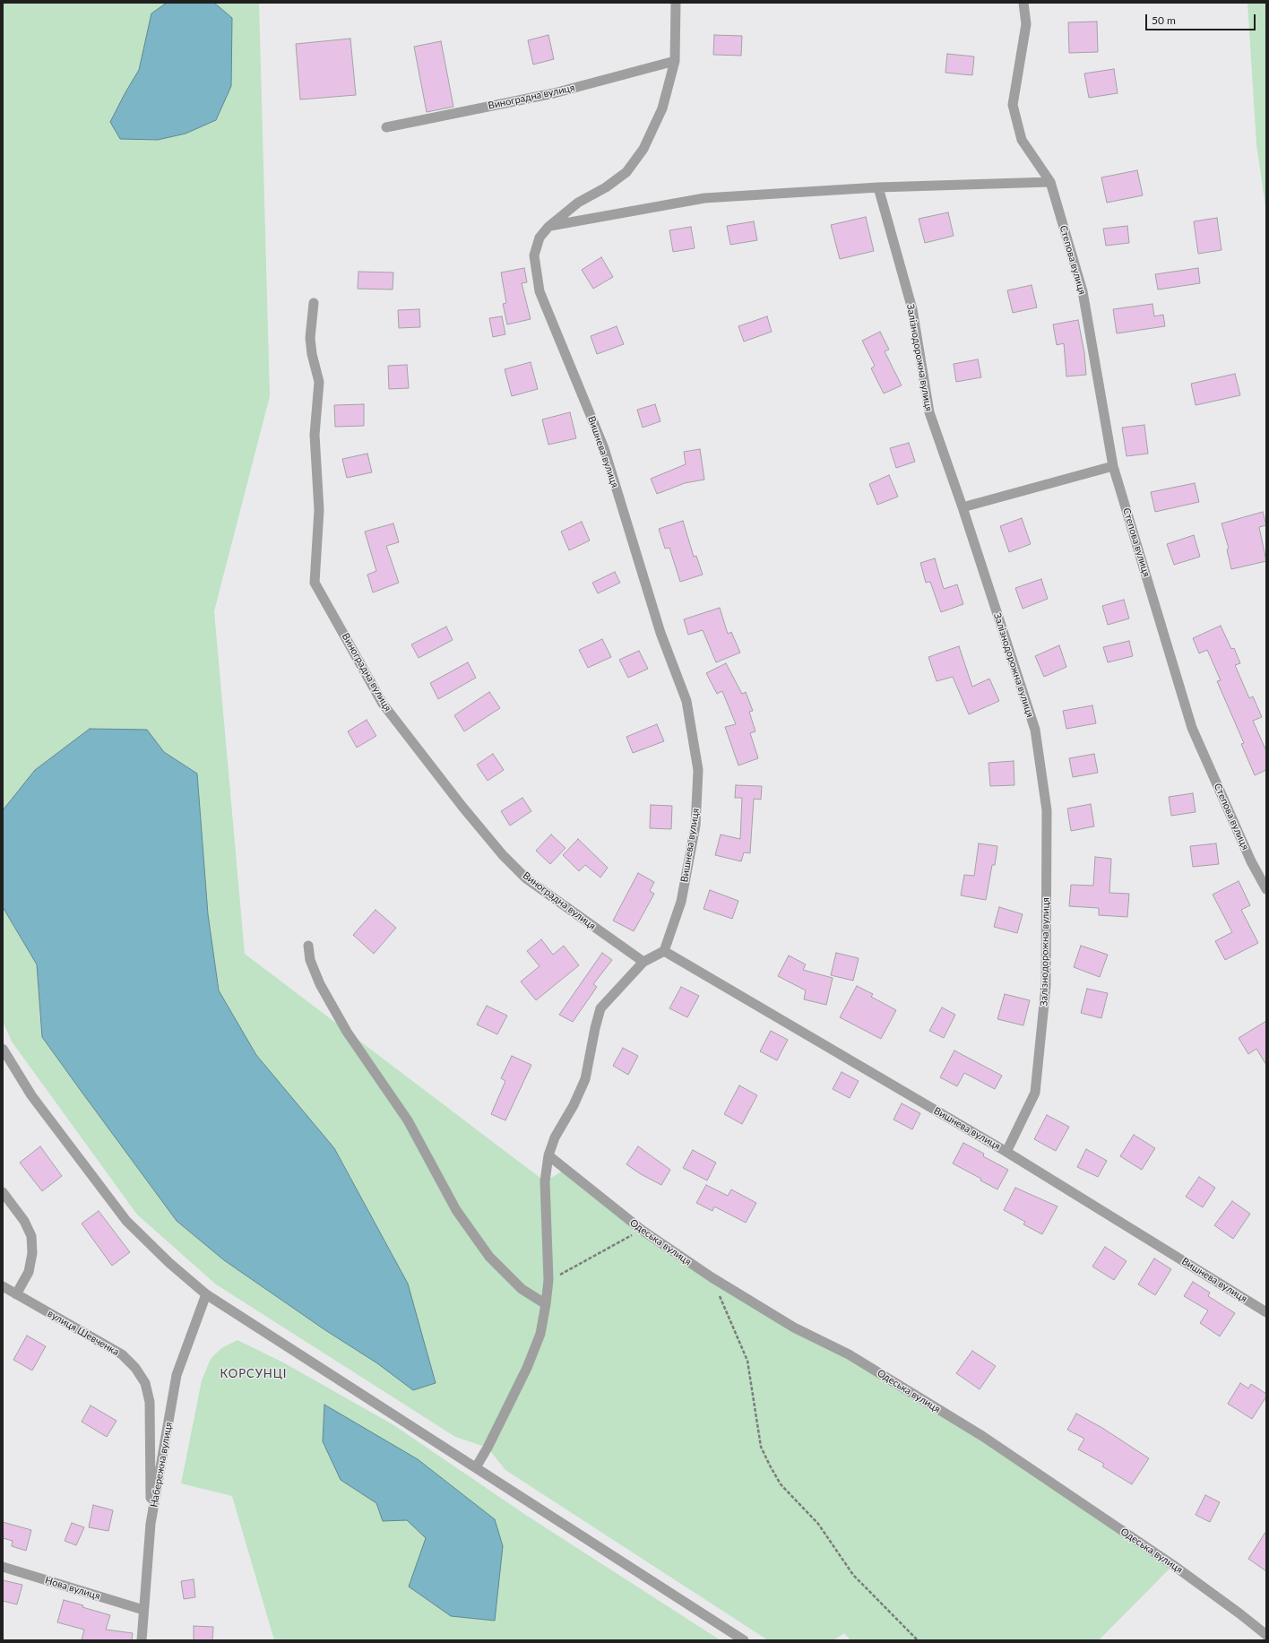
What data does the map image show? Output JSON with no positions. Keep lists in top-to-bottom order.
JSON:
{
  "streets": {
    "street": [
      "Виноградна вулиця",
      "Степова вулиця",
      "Залізнодорожна вулиця",
      "Вишнева вулиця",
      "Одеська вулиця",
      "вулиця Шевченка",
      "Набережна вулиця",
      "Нова вулиця"
    ]
  },
  "crossings": [
    ["Виноградна вулиця", "Вишнева вулиця"],
    ["Залізнодорожна вулиця", "Вишнева вулиця"],
    ["вулиця Шевченка", "Набережна вулиця"],
    ["Набережна вулиця", "Нова вулиця"]
  ],
  "districts": ["КОРСУНЦІ"],
  "scale_bar": "50 m"
}
